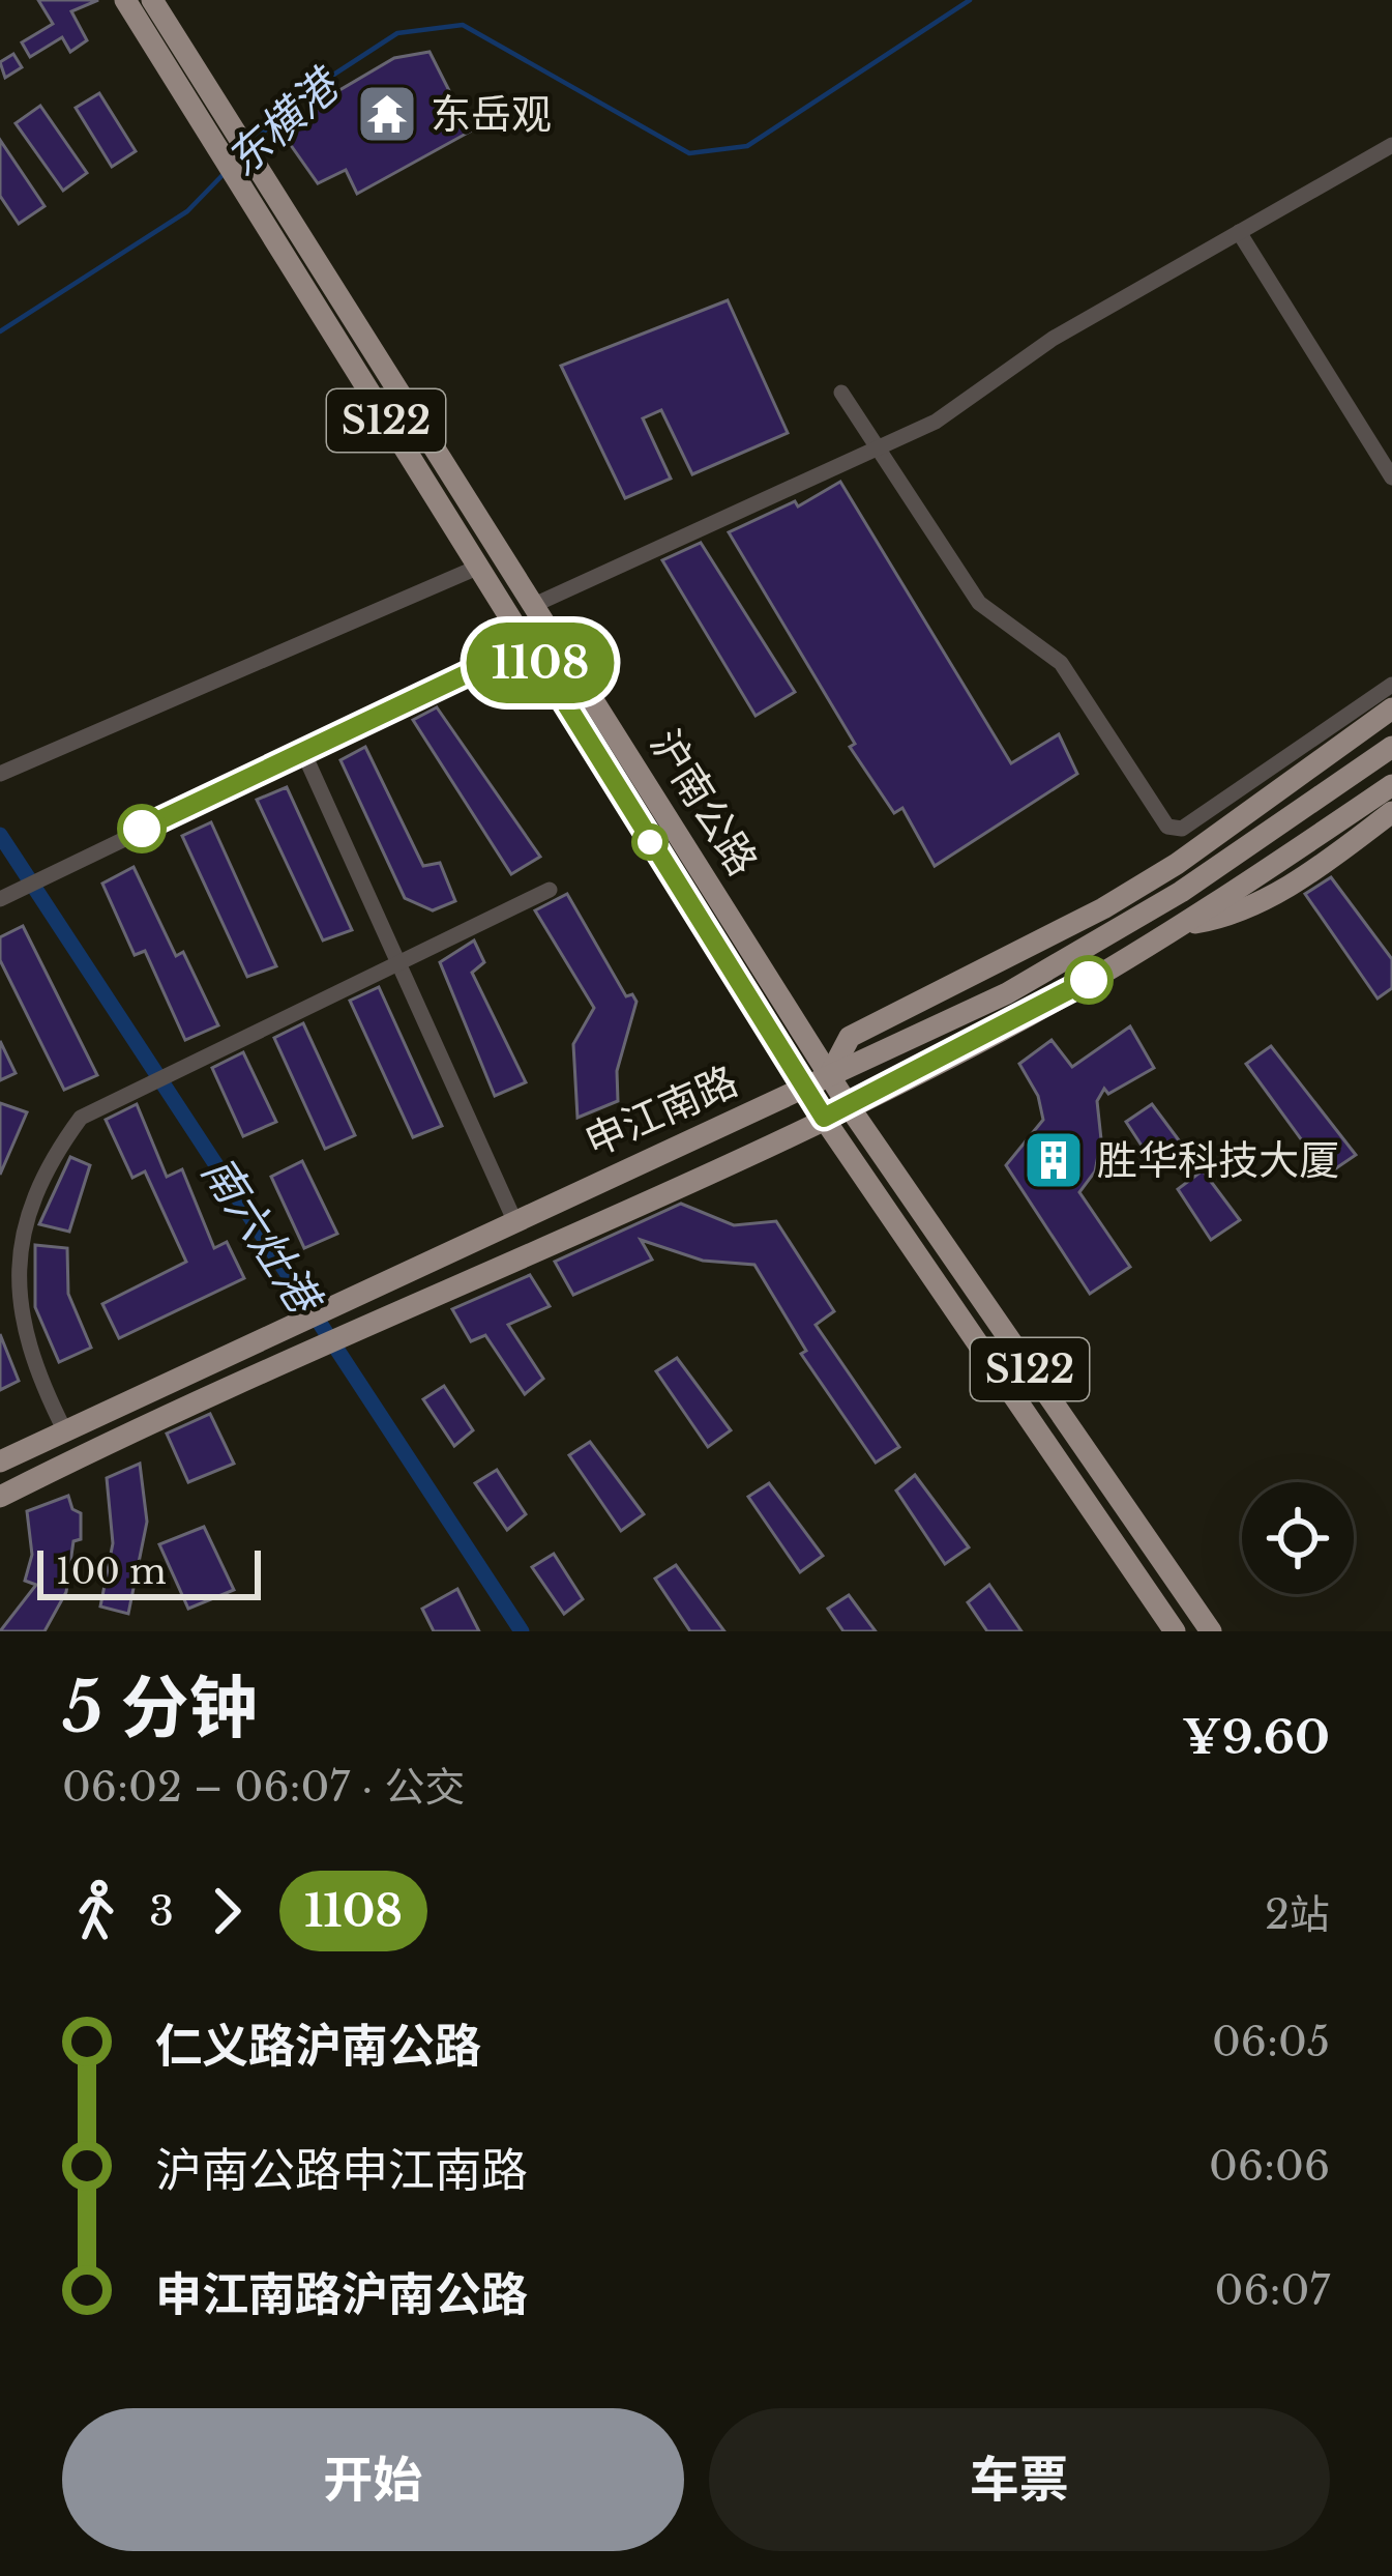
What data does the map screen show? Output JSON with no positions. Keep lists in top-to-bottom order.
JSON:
{
  "streets": {
    "main road": ["S122", "沪南公路", "申江南路"]
  },
  "crossings": [
    ["沪南公路", "申江南路"]
  ],
  "water": ["东横港", "南六灶港"],
  "places": {
    "temple": ["东岳观"],
    "building": ["胜华科技大厦"]
  },
  "lines": ["bus line 1108"],
  "scale_bar": "100 m",
  "page": {
    "on_map": "1108",
    "scale": "100 m",
    "heading": ["5 分钟", "06:02 – 06:07 · 公交", "¥9.60"],
    "legs": ["3", "1108", "2站"],
    "list": [
      {
        "name": "仁义路沪南公路",
        "value": "06:05"
      },
      {
        "name": "沪南公路申江南路",
        "value": "06:06"
      },
      {
        "name": "申江南路沪南公路",
        "value": "06:07"
      }
    ],
    "buttons": ["开始", "车票"]
  }
}
